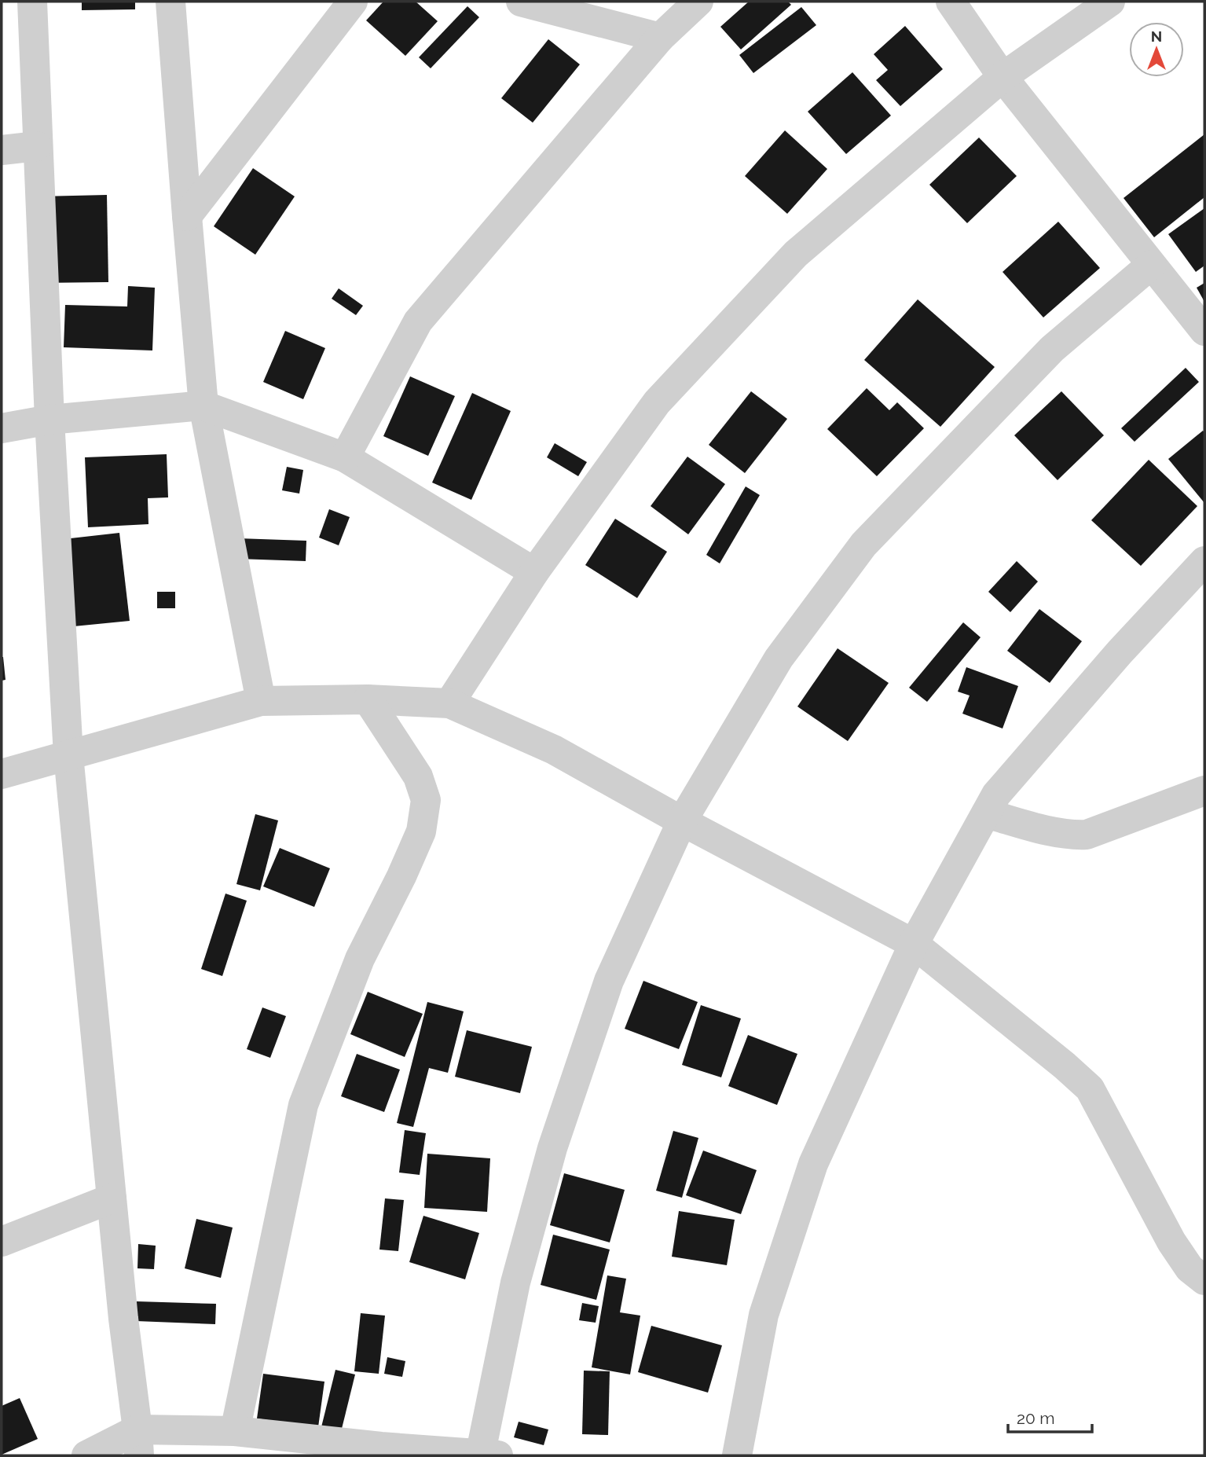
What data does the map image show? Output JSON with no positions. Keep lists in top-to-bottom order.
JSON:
{
  "scale_bar": "20 m",
  "north": "top"
}
